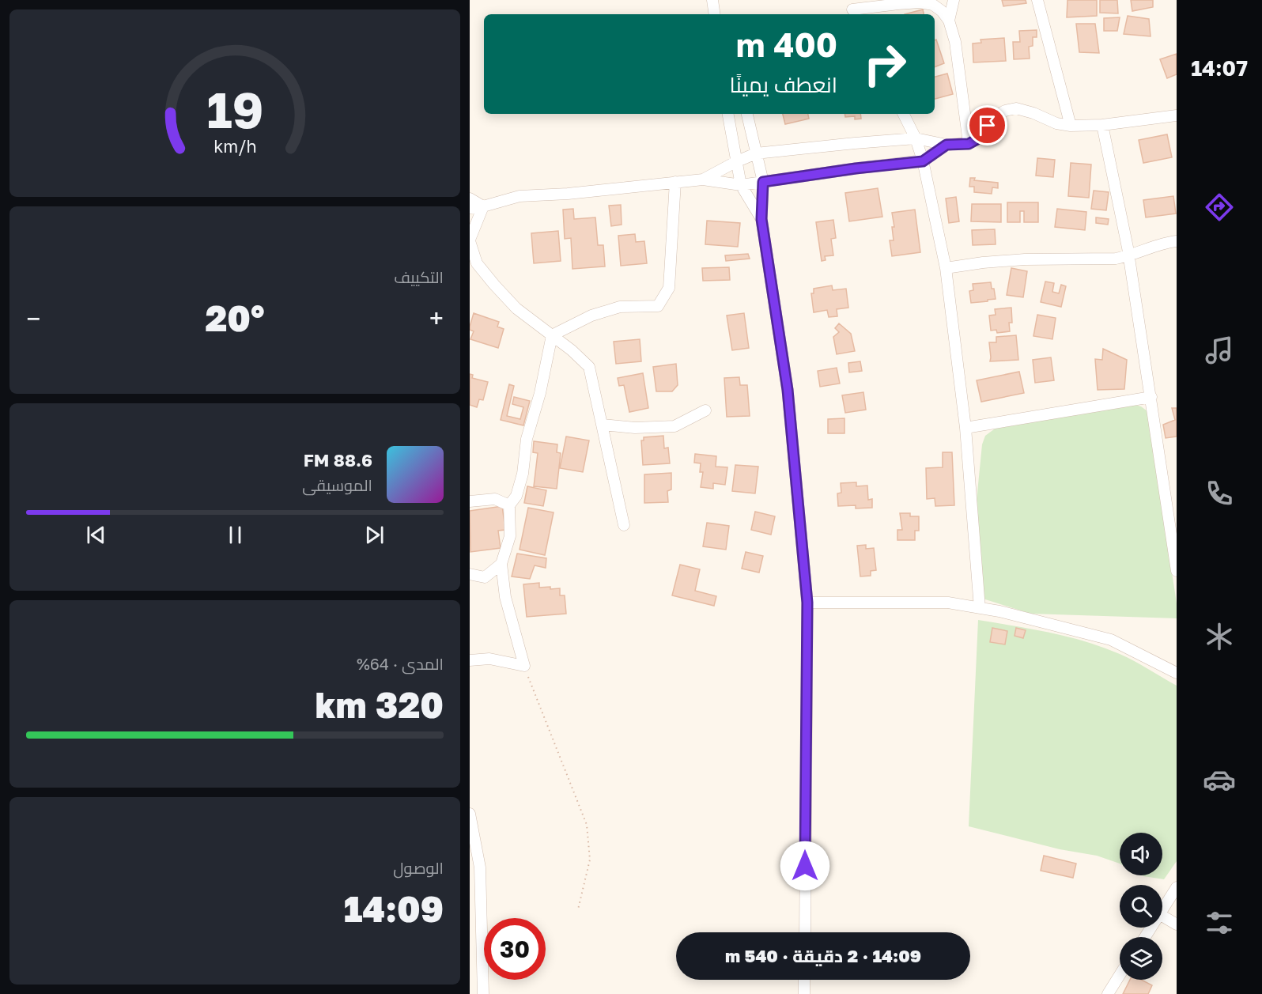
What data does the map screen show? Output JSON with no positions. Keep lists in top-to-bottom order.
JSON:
{
  "page": {
    "tabs": "14:07",
    "turn": ["400 m", "انعطف يمينًا"],
    "tile": [
      "التكييف",
      ["المدى · 64%", "320 km"],
      ["الوصول", "14:09"]
    ],
    "heat": ["−", "20°", "+"],
    "song": ["88.6 FM", "الموسيقى"],
    "limit": "30",
    "trip": "14:09 · 2 دقيقة · 540 m",
    "gauge": ["19", "km/h"]
  }
}
